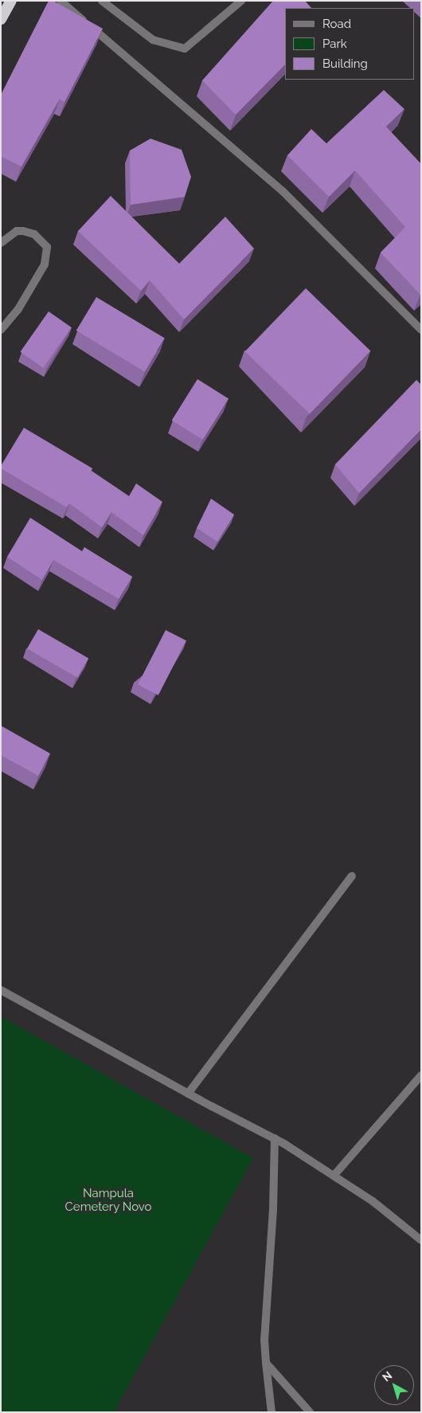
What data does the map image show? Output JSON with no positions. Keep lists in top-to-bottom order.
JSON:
{
  "parks": ["Nampula Cemetery Novo"],
  "legend": ["Road", "Park", "Building"],
  "north": "top left"
}
